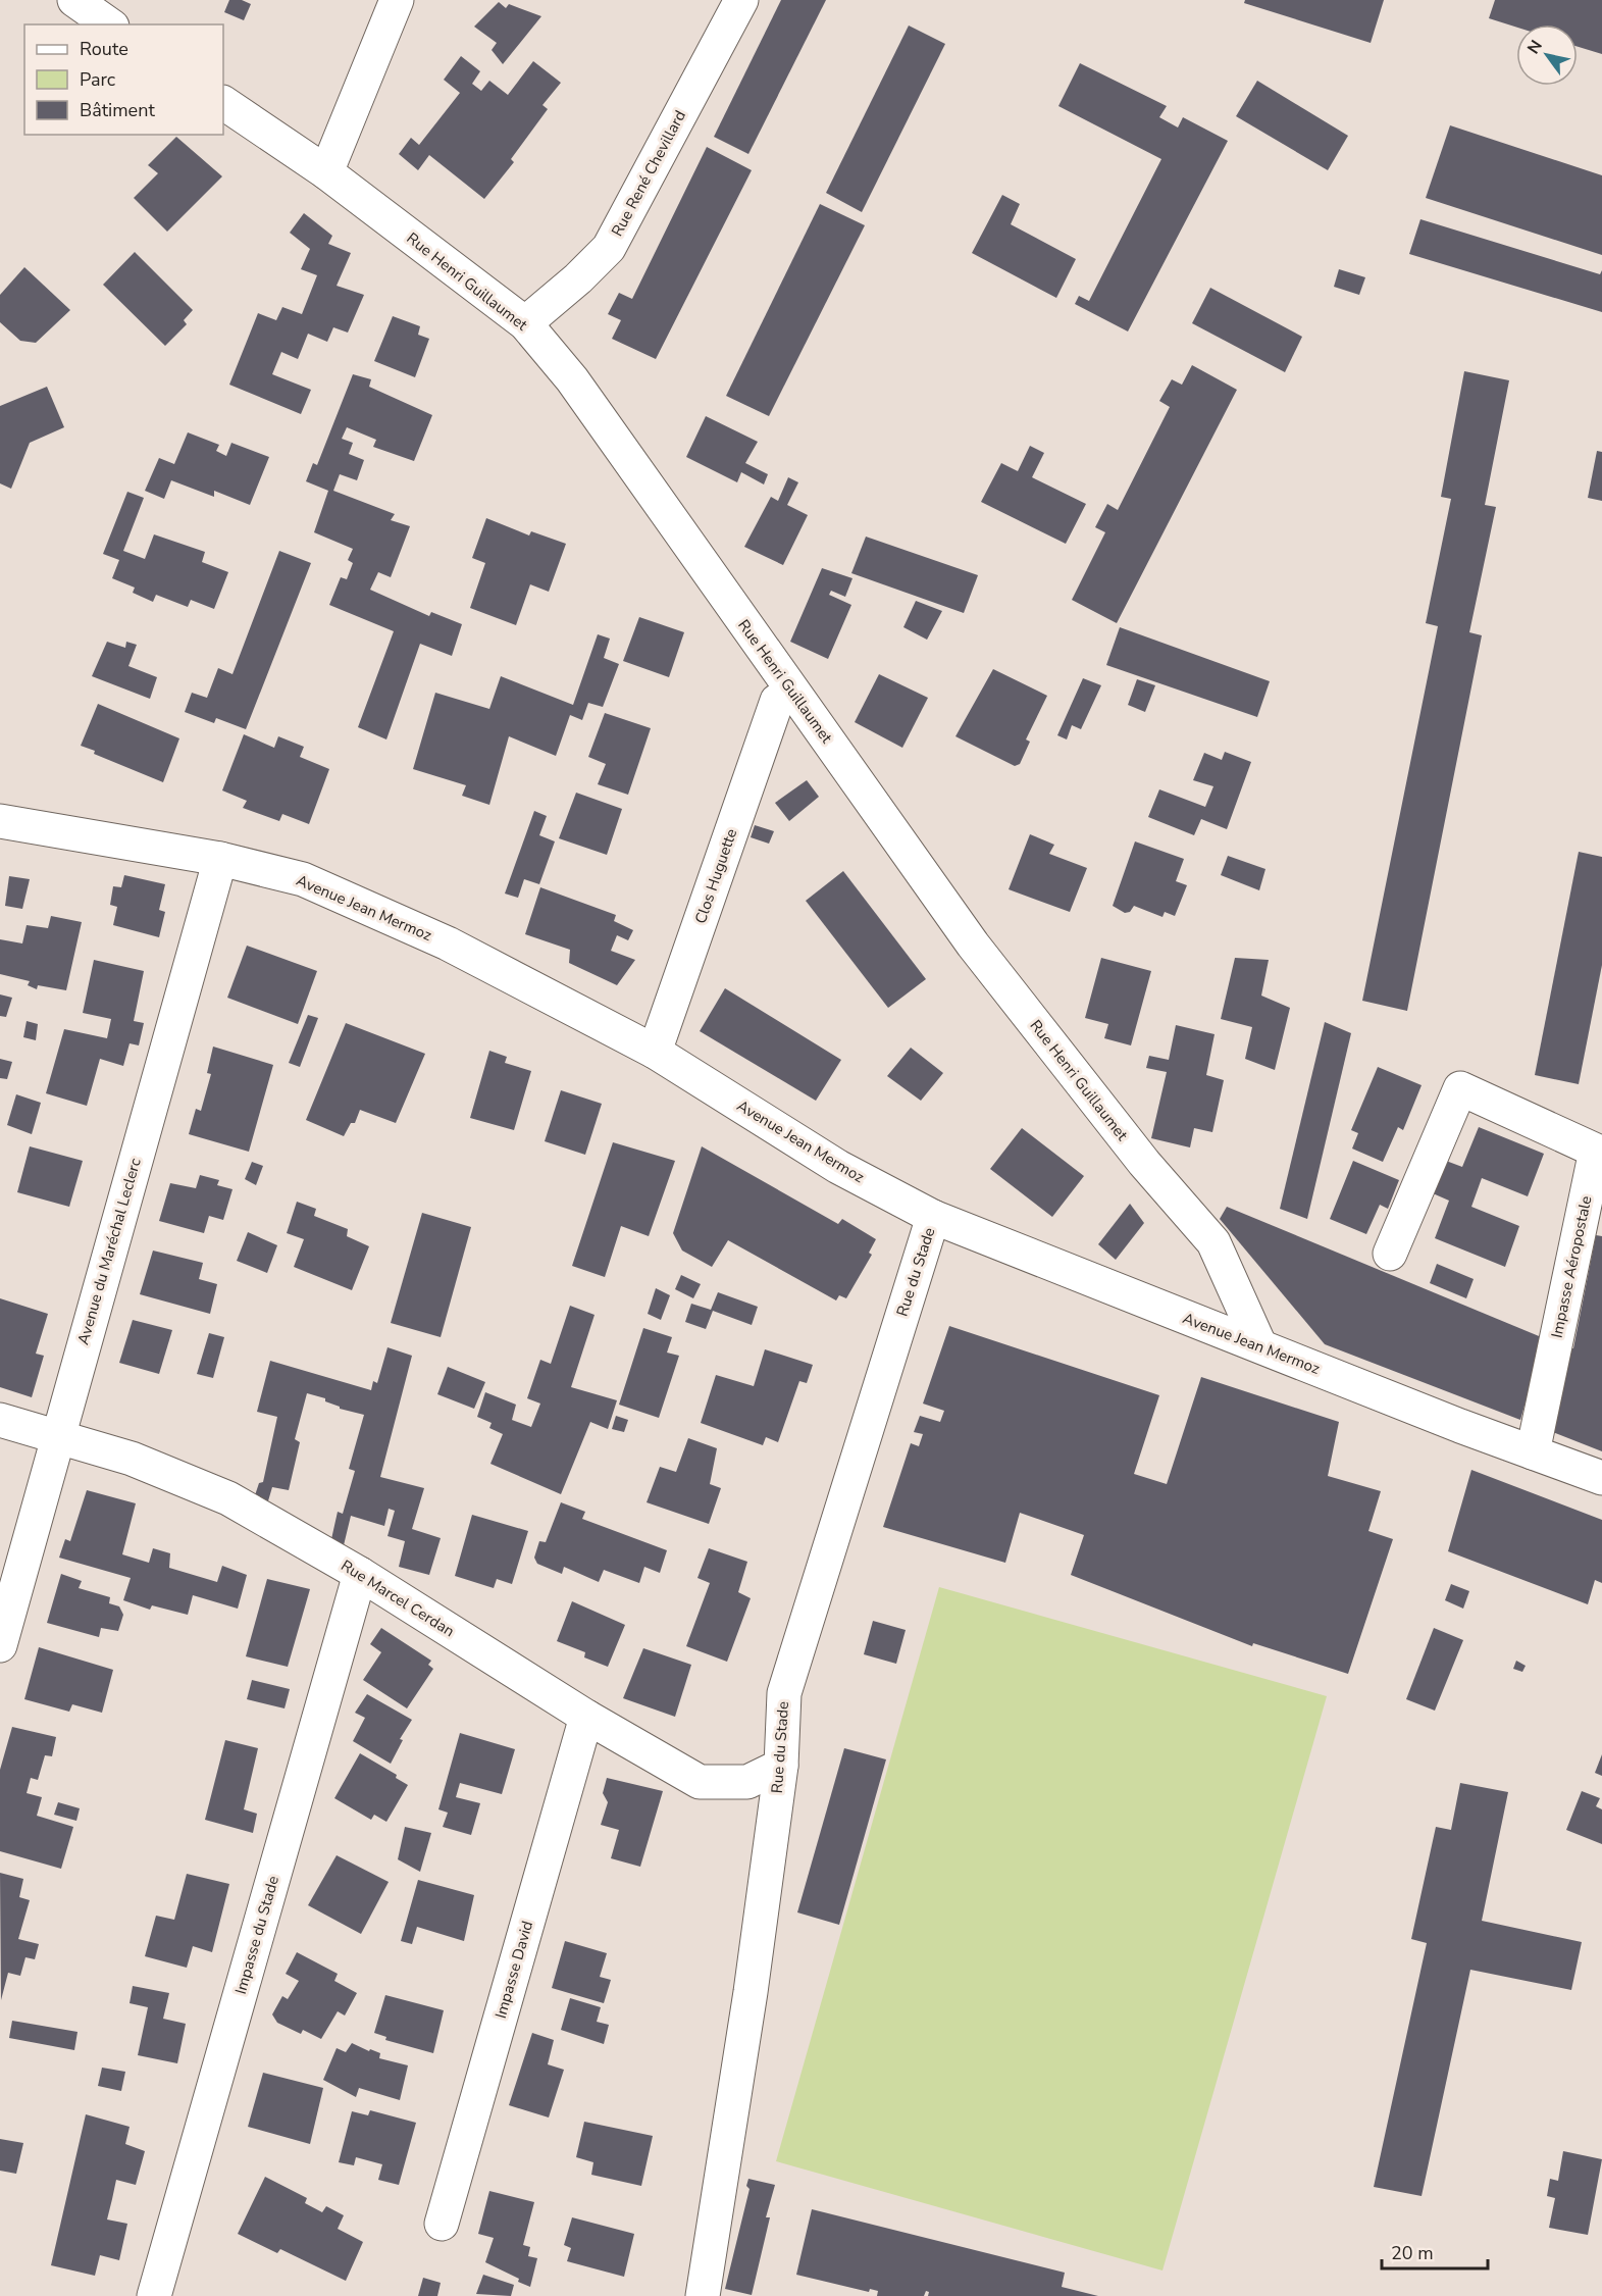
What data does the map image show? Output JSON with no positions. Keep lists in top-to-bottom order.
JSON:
{
  "streets": {
    "street": [
      "Rue René Chevillard",
      "Rue Henri Guillaumet",
      "Clos Huguette",
      "Avenue Jean Mermoz",
      "Avenue du Maréchal Leclerc",
      "Impasse Aéropostale",
      "Rue du Stade",
      "Rue Marcel Cerdan",
      "Impasse du Stade",
      "Impasse David"
    ]
  },
  "crossings": [
    ["Rue René Chevillard", "Rue Henri Guillaumet"],
    ["Rue Henri Guillaumet", "Avenue Jean Mermoz"],
    ["Clos Huguette", "Avenue Jean Mermoz"],
    ["Avenue Jean Mermoz", "Avenue du Maréchal Leclerc"],
    ["Avenue Jean Mermoz", "Impasse Aéropostale"],
    ["Avenue Jean Mermoz", "Rue du Stade"],
    ["Avenue du Maréchal Leclerc", "Rue Marcel Cerdan"],
    ["Rue du Stade", "Rue Marcel Cerdan"],
    ["Rue Marcel Cerdan", "Impasse du Stade"],
    ["Rue Marcel Cerdan", "Impasse David"]
  ],
  "legend": ["Route", "Parc", "Bâtiment"],
  "scale_bar": "20 m",
  "north": "top left"
}
